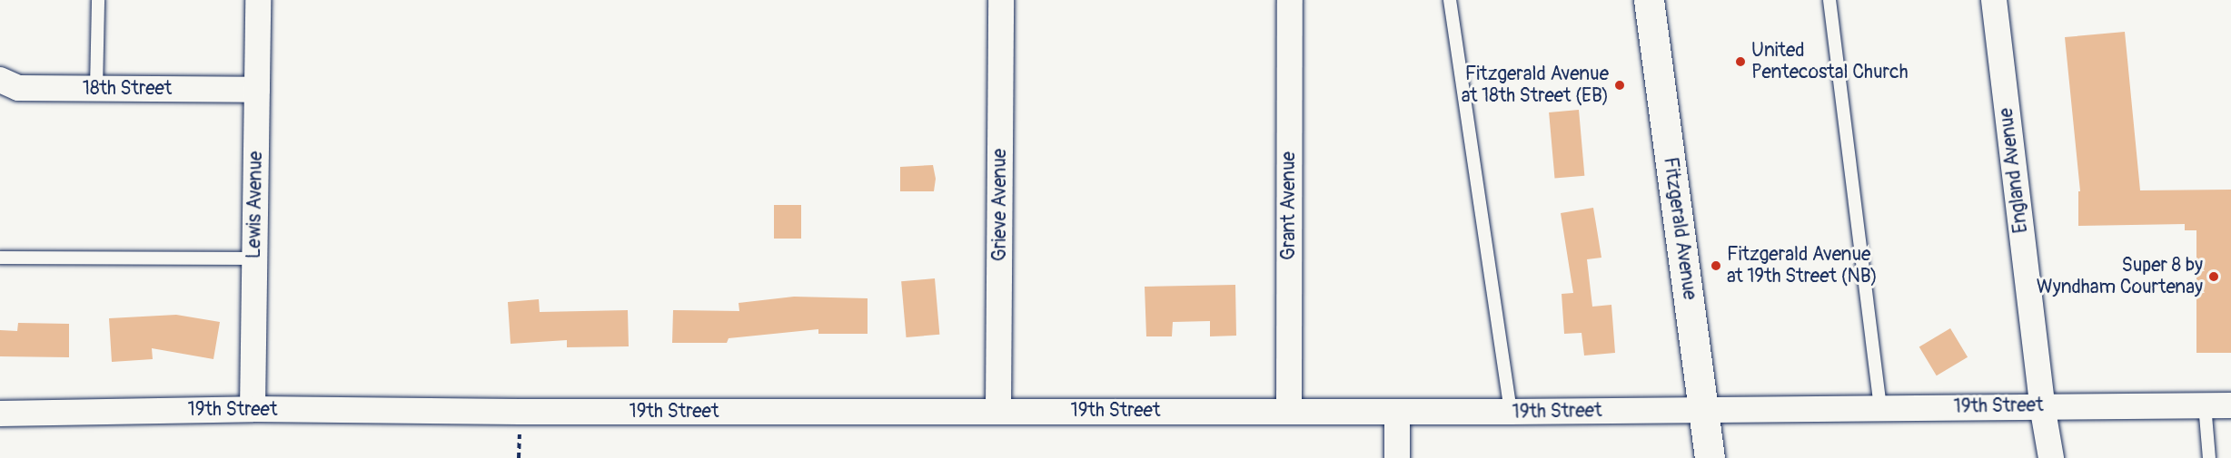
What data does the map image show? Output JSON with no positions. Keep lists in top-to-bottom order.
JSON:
{
  "streets": {
    "street": [
      "18th Street",
      "England Avenue",
      "Lewis Avenue",
      "Grieve Avenue",
      "Grant Avenue",
      "Fitzgerald Avenue",
      "19th Street"
    ]
  },
  "crossings": [
    ["18th Street", "Lewis Avenue"],
    ["England Avenue", "19th Street"],
    ["Lewis Avenue", "19th Street"],
    ["Grieve Avenue", "19th Street"],
    ["Grant Avenue", "19th Street"],
    ["Fitzgerald Avenue", "19th Street"]
  ],
  "places": [
    "United Pentecostal Church",
    "Fitzgerald Avenue at 18th Street (EB)",
    "Fitzgerald Avenue at 19th Street (NB)",
    "Super 8 by Wyndham Courtenay"
  ]
}
